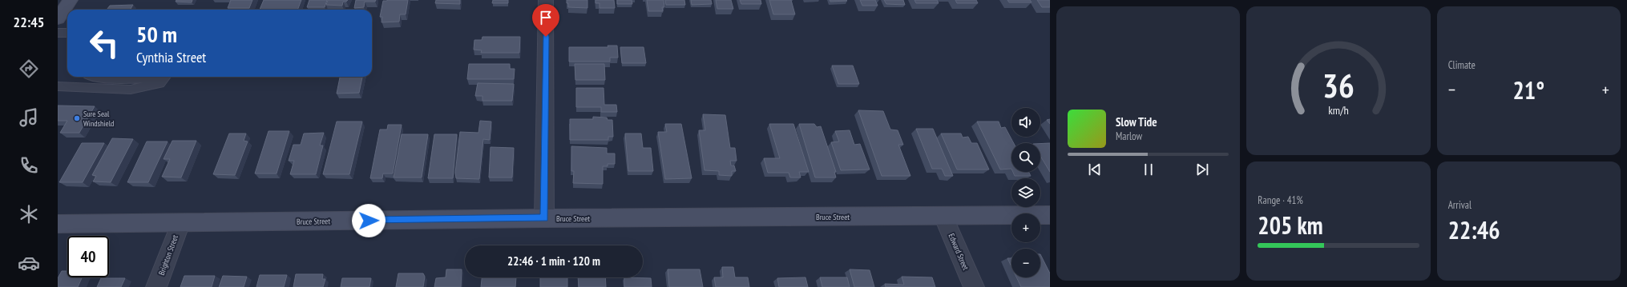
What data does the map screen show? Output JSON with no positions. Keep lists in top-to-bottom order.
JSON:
{
  "streets": {
    "street": ["Bruce Street", "Edward Street", "Brighton Street"]
  },
  "crossings": [
    ["Bruce Street", "Edward Street"],
    ["Bruce Street", "Brighton Street"]
  ],
  "places": ["Sure Seal Windshield"],
  "page": {
    "tabs": "22:45",
    "tile": [
      "Climate",
      ["Range · 41%", "205 km"],
      ["Arrival", "22:46"]
    ],
    "turn": ["50 m", "Cynthia Street"],
    "heat": ["−", "21°", "+"],
    "map_buttons": ["+", "−"],
    "song": ["Slow Tide", "Marlow"],
    "limit": "40",
    "trip": "22:46 · 1 min · 120 m",
    "gauge": ["36", "km/h"]
  }
}
